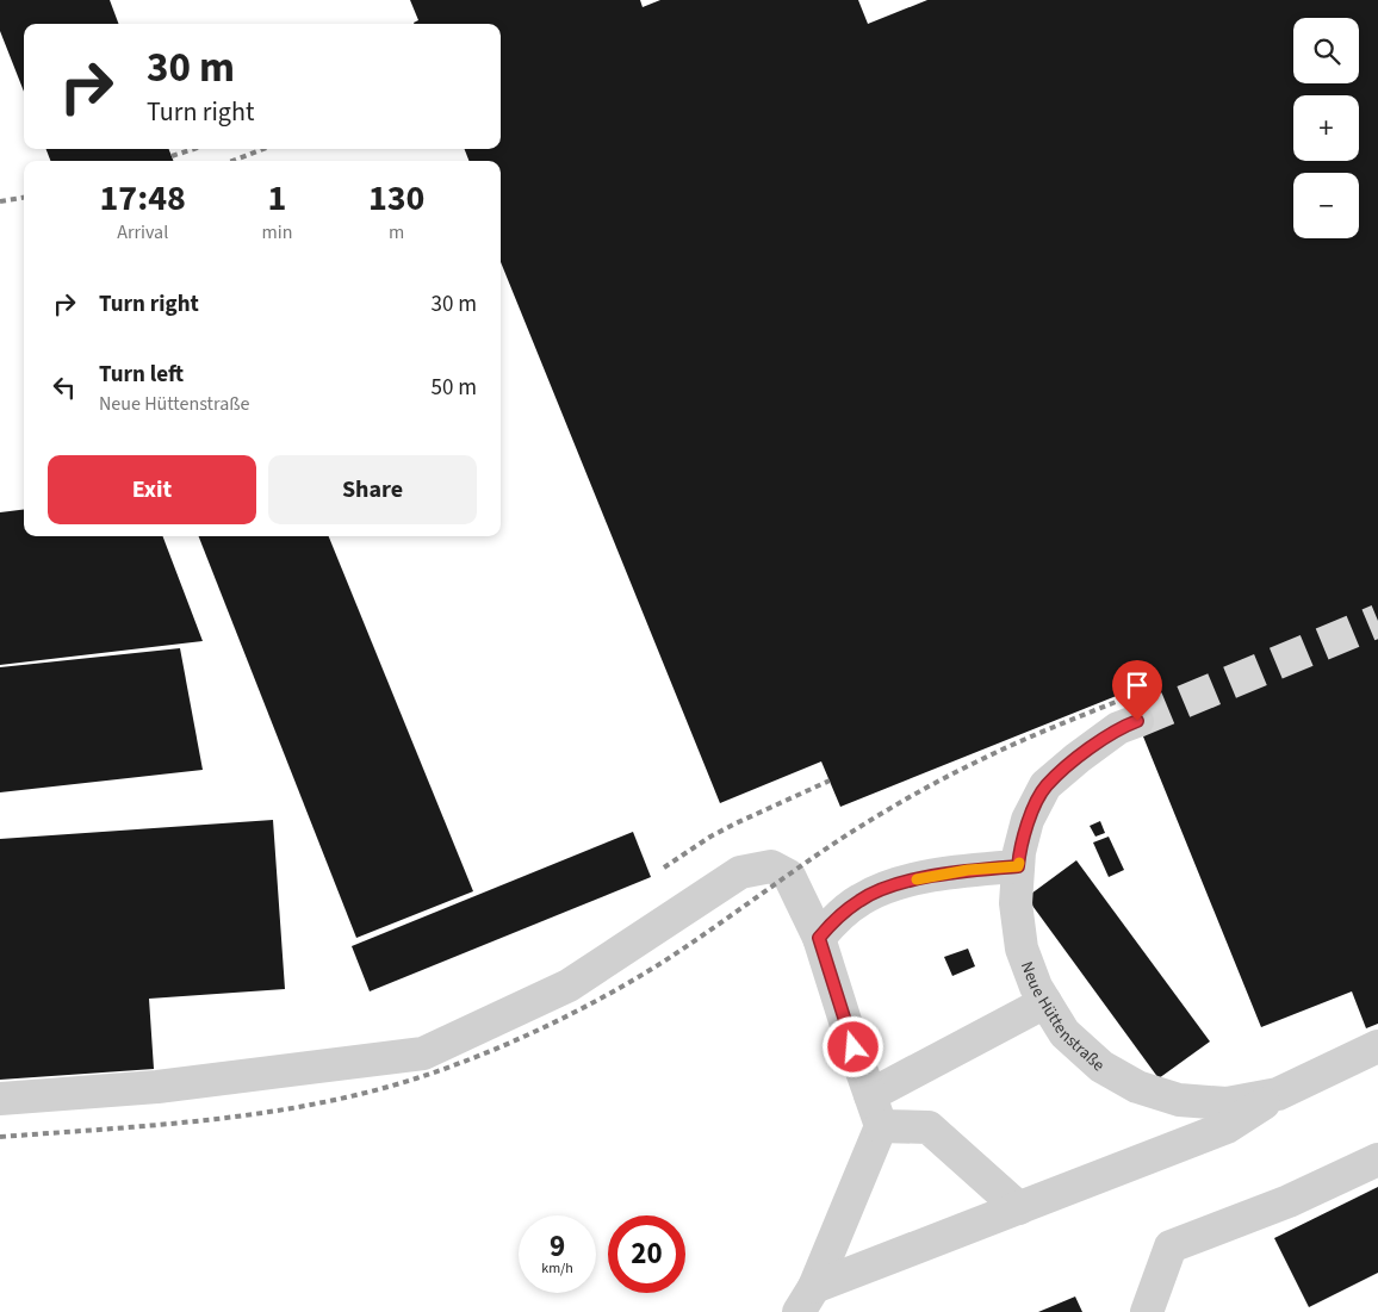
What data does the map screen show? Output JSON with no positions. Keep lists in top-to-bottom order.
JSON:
{
  "streets": {
    "lane": ["Neue Hüttenstraße"]
  },
  "page": {
    "map_buttons": ["+", "−"],
    "turn": ["30 m", "Turn right"],
    "eta": [
      "17:48",
      "Arrival",
      "1",
      "min",
      "130",
      "m"
    ],
    "list": [
      {
        "name": "Turn right",
        "value": "30 m"
      },
      {
        "name": "Turn left",
        "note": "Neue Hüttenstraße",
        "value": "50 m"
      }
    ],
    "buttons": ["Exit", "Share"],
    "speed": "9 km/h",
    "limit": "20"
  }
}
